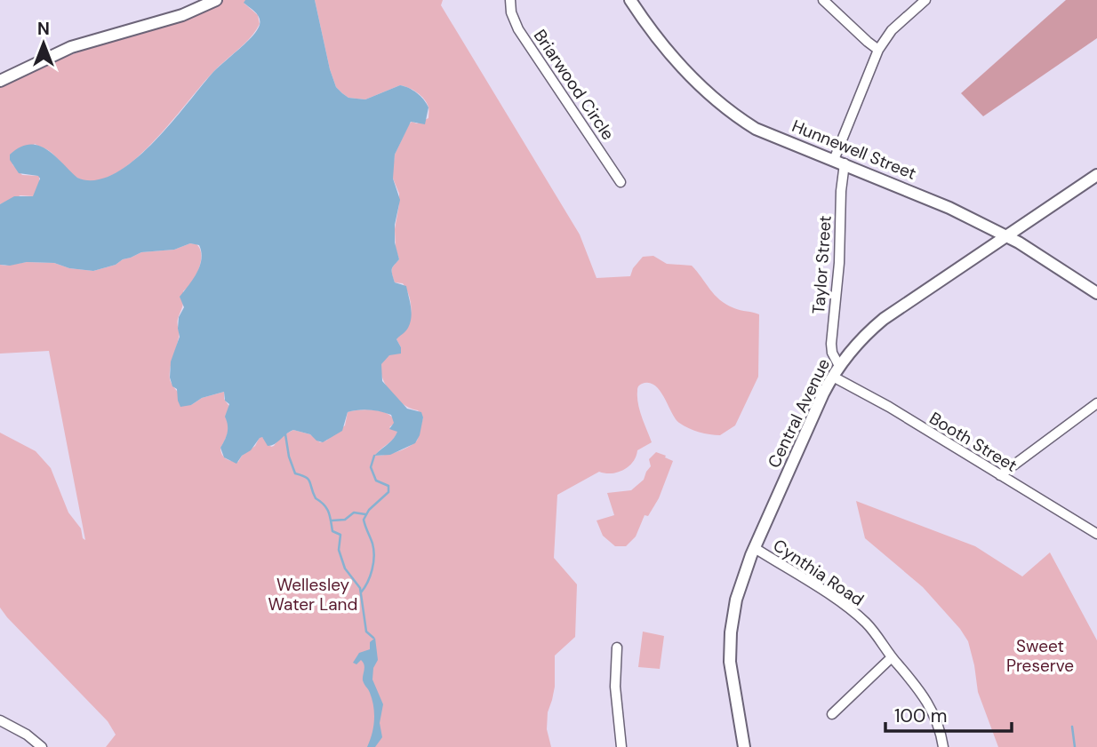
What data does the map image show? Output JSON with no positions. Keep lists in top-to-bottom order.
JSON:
{
  "streets": {
    "main road": ["Hunnewell Street", "Central Avenue"],
    "street": [
      "Briarwood Circle",
      "Taylor Street",
      "Booth Street",
      "Cynthia Road"
    ]
  },
  "crossings": [
    ["Hunnewell Street", "Taylor Street"],
    ["Hunnewell Street", "Central Avenue"],
    ["Taylor Street", "Central Avenue"],
    ["Central Avenue", "Booth Street"],
    ["Central Avenue", "Cynthia Road"]
  ],
  "parks": ["Wellesley Water Land", "Sweet Preserve"],
  "scale_bar": "100 m",
  "north": "top"
}
